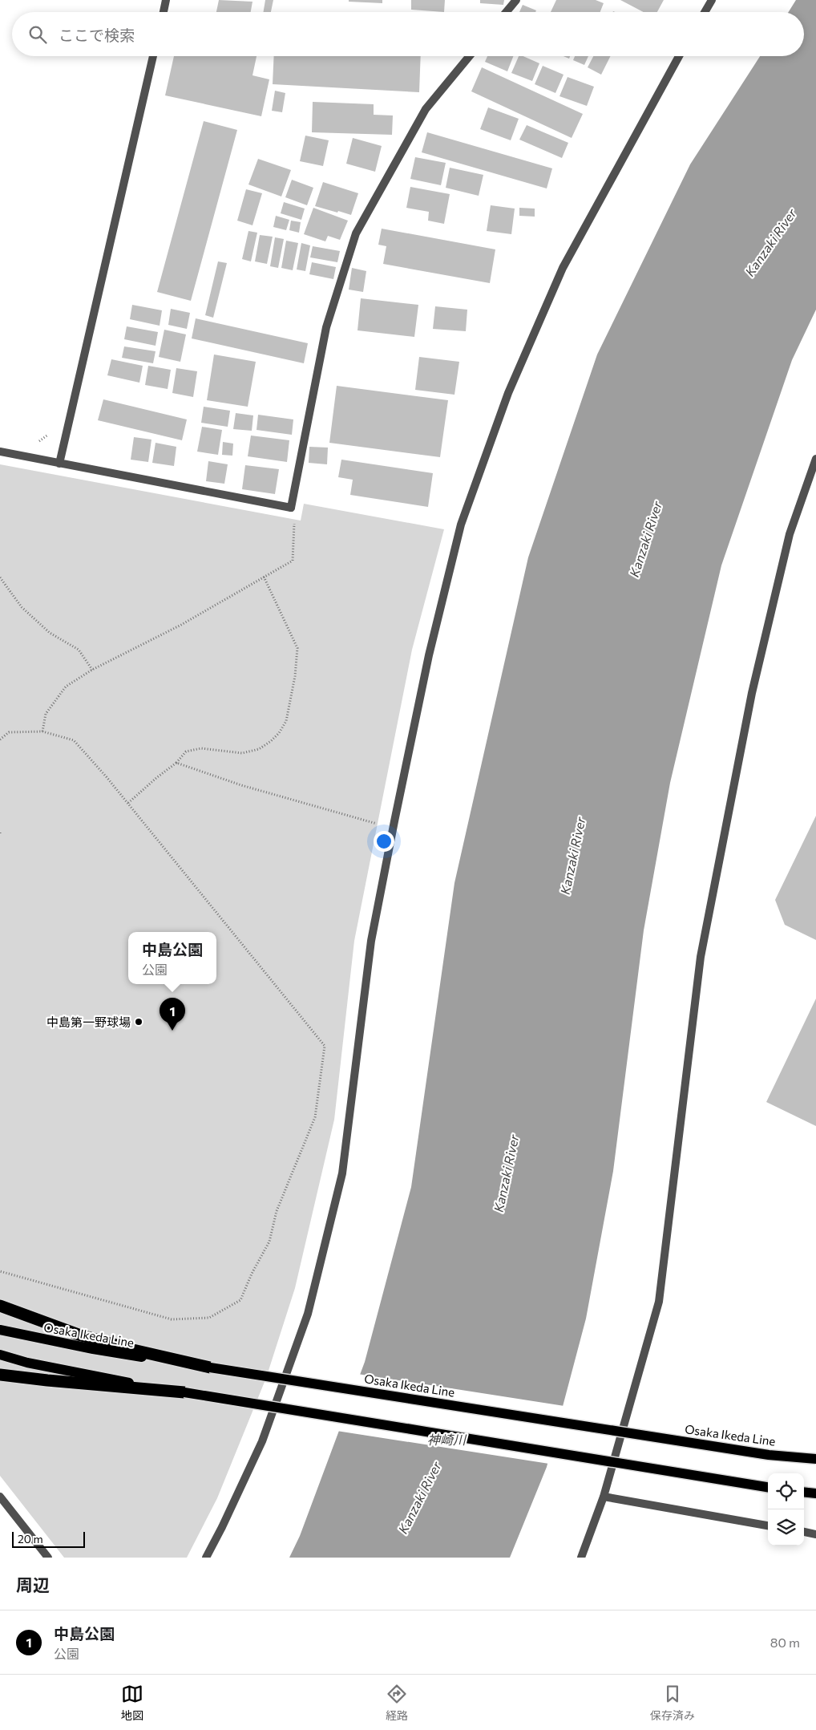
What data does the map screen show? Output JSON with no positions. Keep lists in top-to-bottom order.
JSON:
{
  "streets": {
    "main road": ["Osaka Ikeda Line"]
  },
  "water": ["Kanzaki River", "神崎川"],
  "places": ["中島第一野球場"],
  "scale_bar": "20 m",
  "page": {
    "search": "ここで検索",
    "popup": ["中島公園", "公園"],
    "pins": "1",
    "scale": "20 m",
    "heading": "周辺",
    "list": [
      {
        "mark": "1",
        "name": "中島公園",
        "note": "公園",
        "value": "80 m"
      }
    ],
    "nav": ["地図", "経路", "保存済み"]
  }
}
